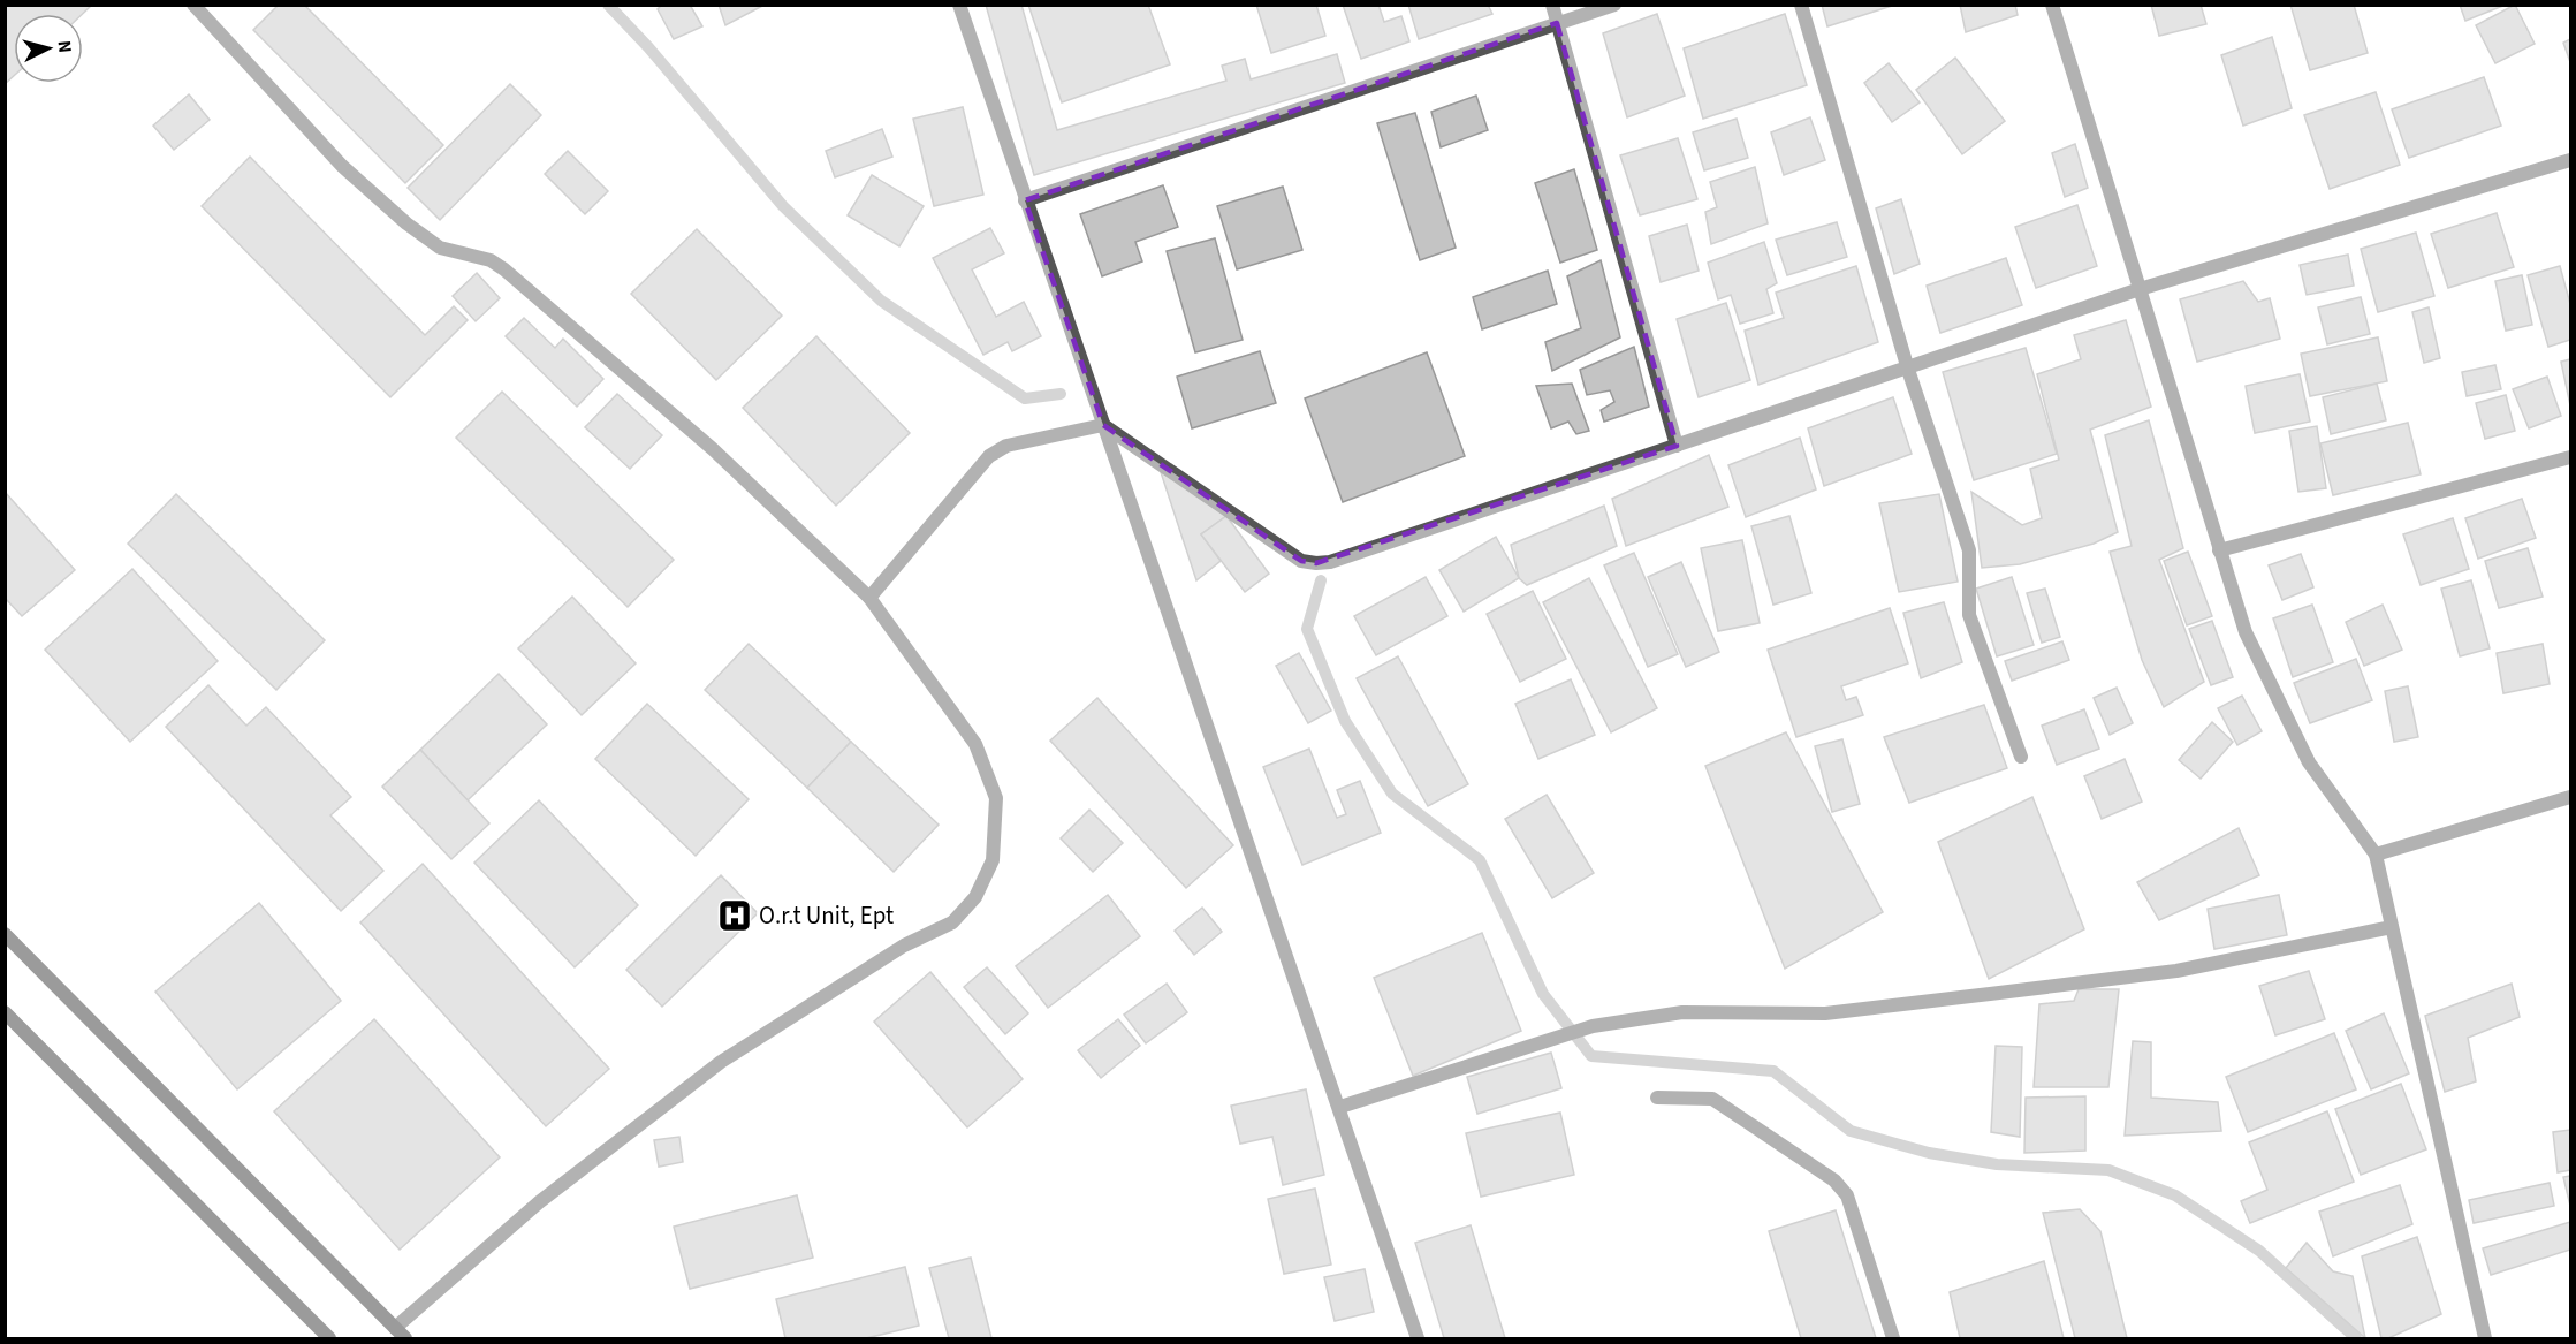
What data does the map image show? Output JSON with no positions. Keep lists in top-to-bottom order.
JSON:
{
  "places": {
    "hospital": ["O.r.t Unit, Ept"]
  },
  "north": "right"
}
